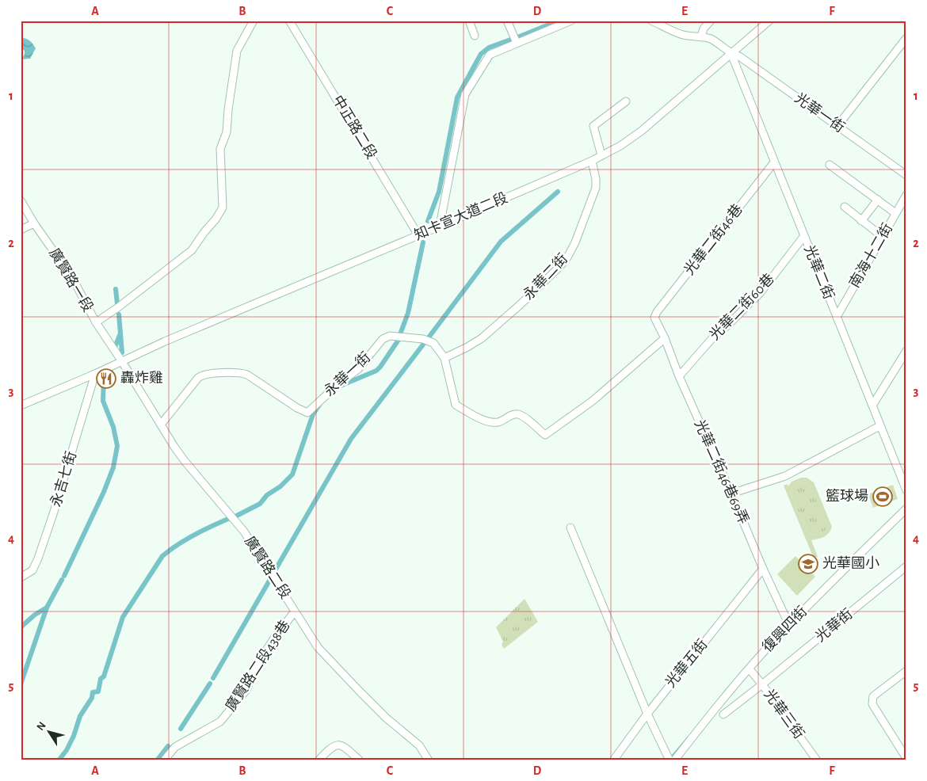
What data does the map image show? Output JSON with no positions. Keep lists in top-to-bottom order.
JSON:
{
  "streets": {
    "street": [
      "光華一街",
      "中正路二段",
      "知卡宣大道二段",
      "光華二街46巷",
      "南海十二街",
      "光華二街",
      "永華二街",
      "廣賢路一段",
      "光華二街60巷",
      "永華一街",
      "光華二街46巷69弄",
      "永吉七街",
      "廣賢路二段",
      "光華街",
      "復興四街",
      "光華五街",
      "廣賢路二段438巷",
      "光華三街"
    ]
  },
  "crossings": [
    ["光華一街", "知卡宣大道二段"],
    ["光華一街", "光華二街"],
    ["中正路二段", "知卡宣大道二段"],
    ["知卡宣大道二段", "光華二街"],
    ["知卡宣大道二段", "永華二街"],
    ["知卡宣大道二段", "廣賢路一段"],
    ["知卡宣大道二段", "永吉七街"],
    ["知卡宣大道二段", "廣賢路二段"],
    ["光華二街46巷", "光華二街"],
    ["光華二街46巷", "光華二街46巷69弄"],
    ["南海十二街", "光華二街"],
    ["光華二街", "光華二街60巷"],
    ["永華二街", "永華一街"],
    ["廣賢路一段", "廣賢路二段"],
    ["光華二街60巷", "光華二街46巷69弄"],
    ["永華一街", "光華二街46巷69弄"],
    ["永華一街", "廣賢路二段"],
    ["光華二街46巷69弄", "復興四街"],
    ["光華二街46巷69弄", "光華五街"],
    ["廣賢路二段", "廣賢路二段438巷"],
    ["光華街", "光華三街"],
    ["復興四街", "光華三街"]
  ],
  "places": {
    "restaurant": ["轟炸雞"],
    "sports": ["籃球場"],
    "school or university": ["光華國小"]
  },
  "north": "top left",
  "grid": {
    "columns": [
      "A",
      "B",
      "C",
      "D",
      "E",
      "F"
    ],
    "rows": [
      "1",
      "2",
      "3",
      "4",
      "5"
    ]
  }
}
